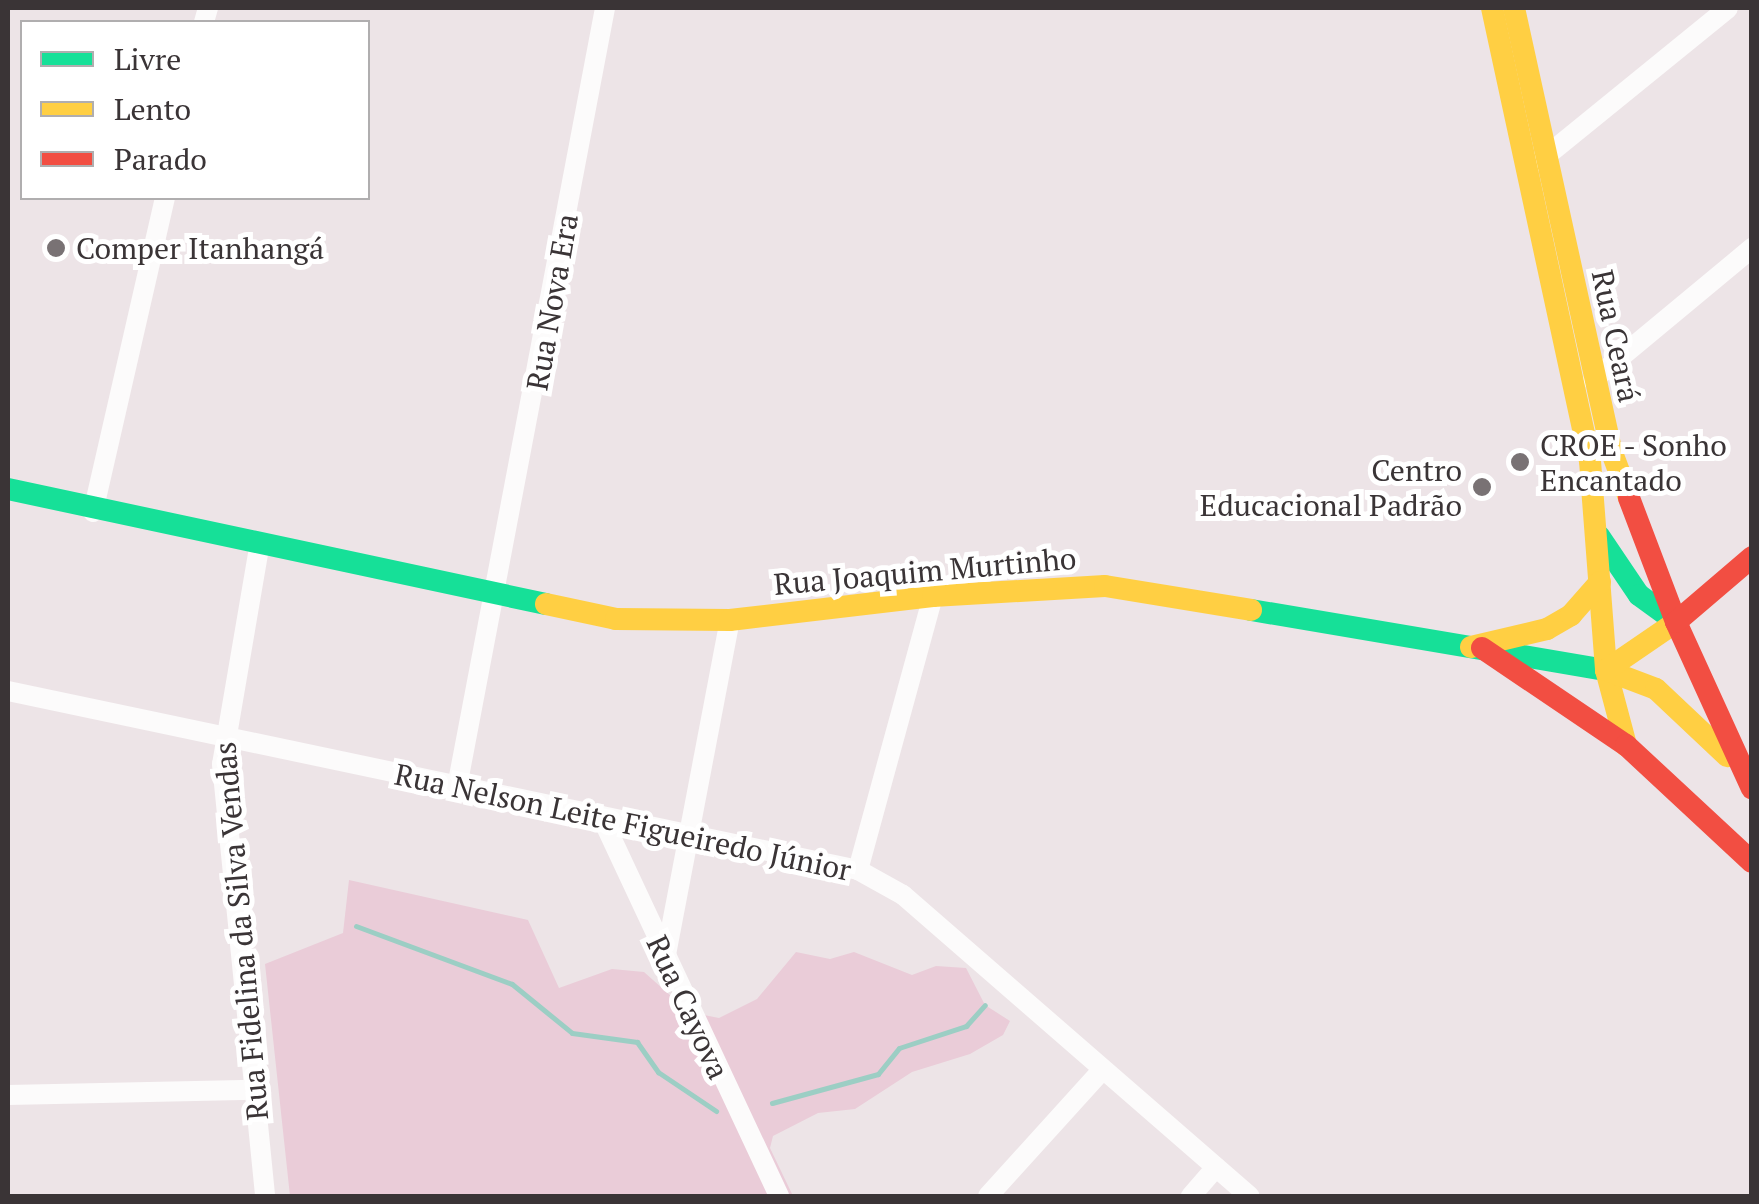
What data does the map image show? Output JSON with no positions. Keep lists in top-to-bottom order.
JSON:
{
  "streets": {
    "main road": ["Rua Ceará", "Rua Joaquim Murtinho"],
    "street": [
      "Rua Nova Era",
      "Rua Nelson Leite Figueiredo Júnior",
      "Rua Fidelina da Silva Vendas",
      "Rua Cayova"
    ]
  },
  "crossings": [
    ["Rua Nova Era", "Rua Joaquim Murtinho"],
    ["Rua Nova Era", "Rua Nelson Leite Figueiredo Júnior"],
    ["Rua Ceará", "Rua Joaquim Murtinho"],
    ["Rua Joaquim Murtinho", "Rua Fidelina da Silva Vendas"],
    ["Rua Nelson Leite Figueiredo Júnior", "Rua Fidelina da Silva Vendas"],
    ["Rua Nelson Leite Figueiredo Júnior", "Rua Cayova"]
  ],
  "places": ["Comper Itanhangá", "CROE - Sonho Encantado", "Centro Educacional Padrão"],
  "legend": ["Livre", "Lento", "Parado"]
}
